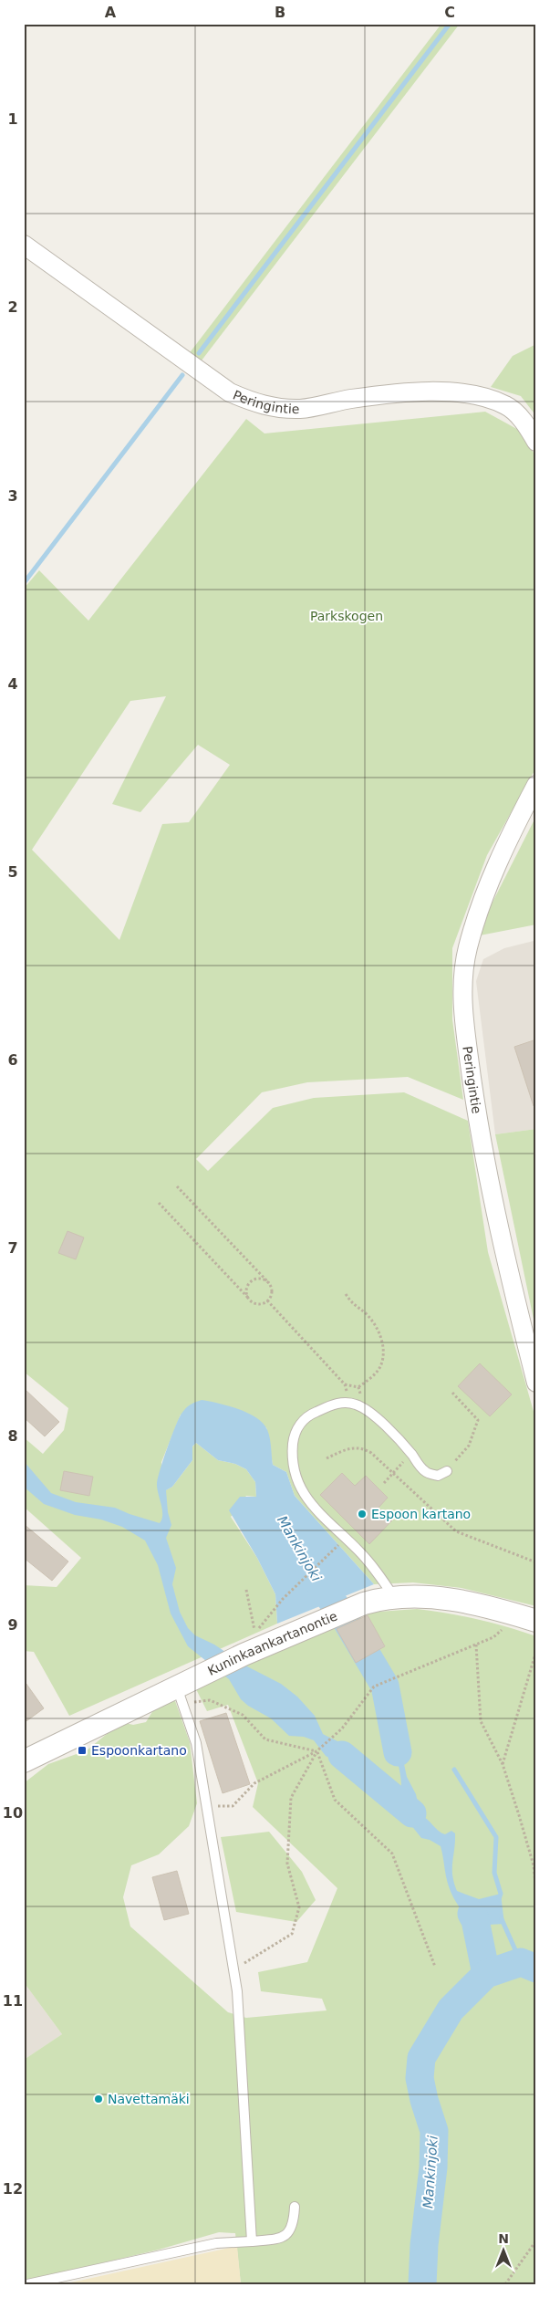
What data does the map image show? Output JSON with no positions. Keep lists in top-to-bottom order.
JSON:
{
  "streets": {
    "street": ["Peringintie", "Kuninkaankartanontie"]
  },
  "water": ["Mankinjoki"],
  "parks": ["Parkskogen"],
  "places": {
    "other": ["Espoon kartano", "Navettamäki"],
    "transit": ["Espoonkartano"]
  },
  "north": "top",
  "grid": {
    "columns": ["A", "B", "C"],
    "rows": [
      "1",
      "2",
      "3",
      "4",
      "5",
      "6",
      "7",
      "8",
      "9",
      "10",
      "11",
      "12"
    ]
  }
}
